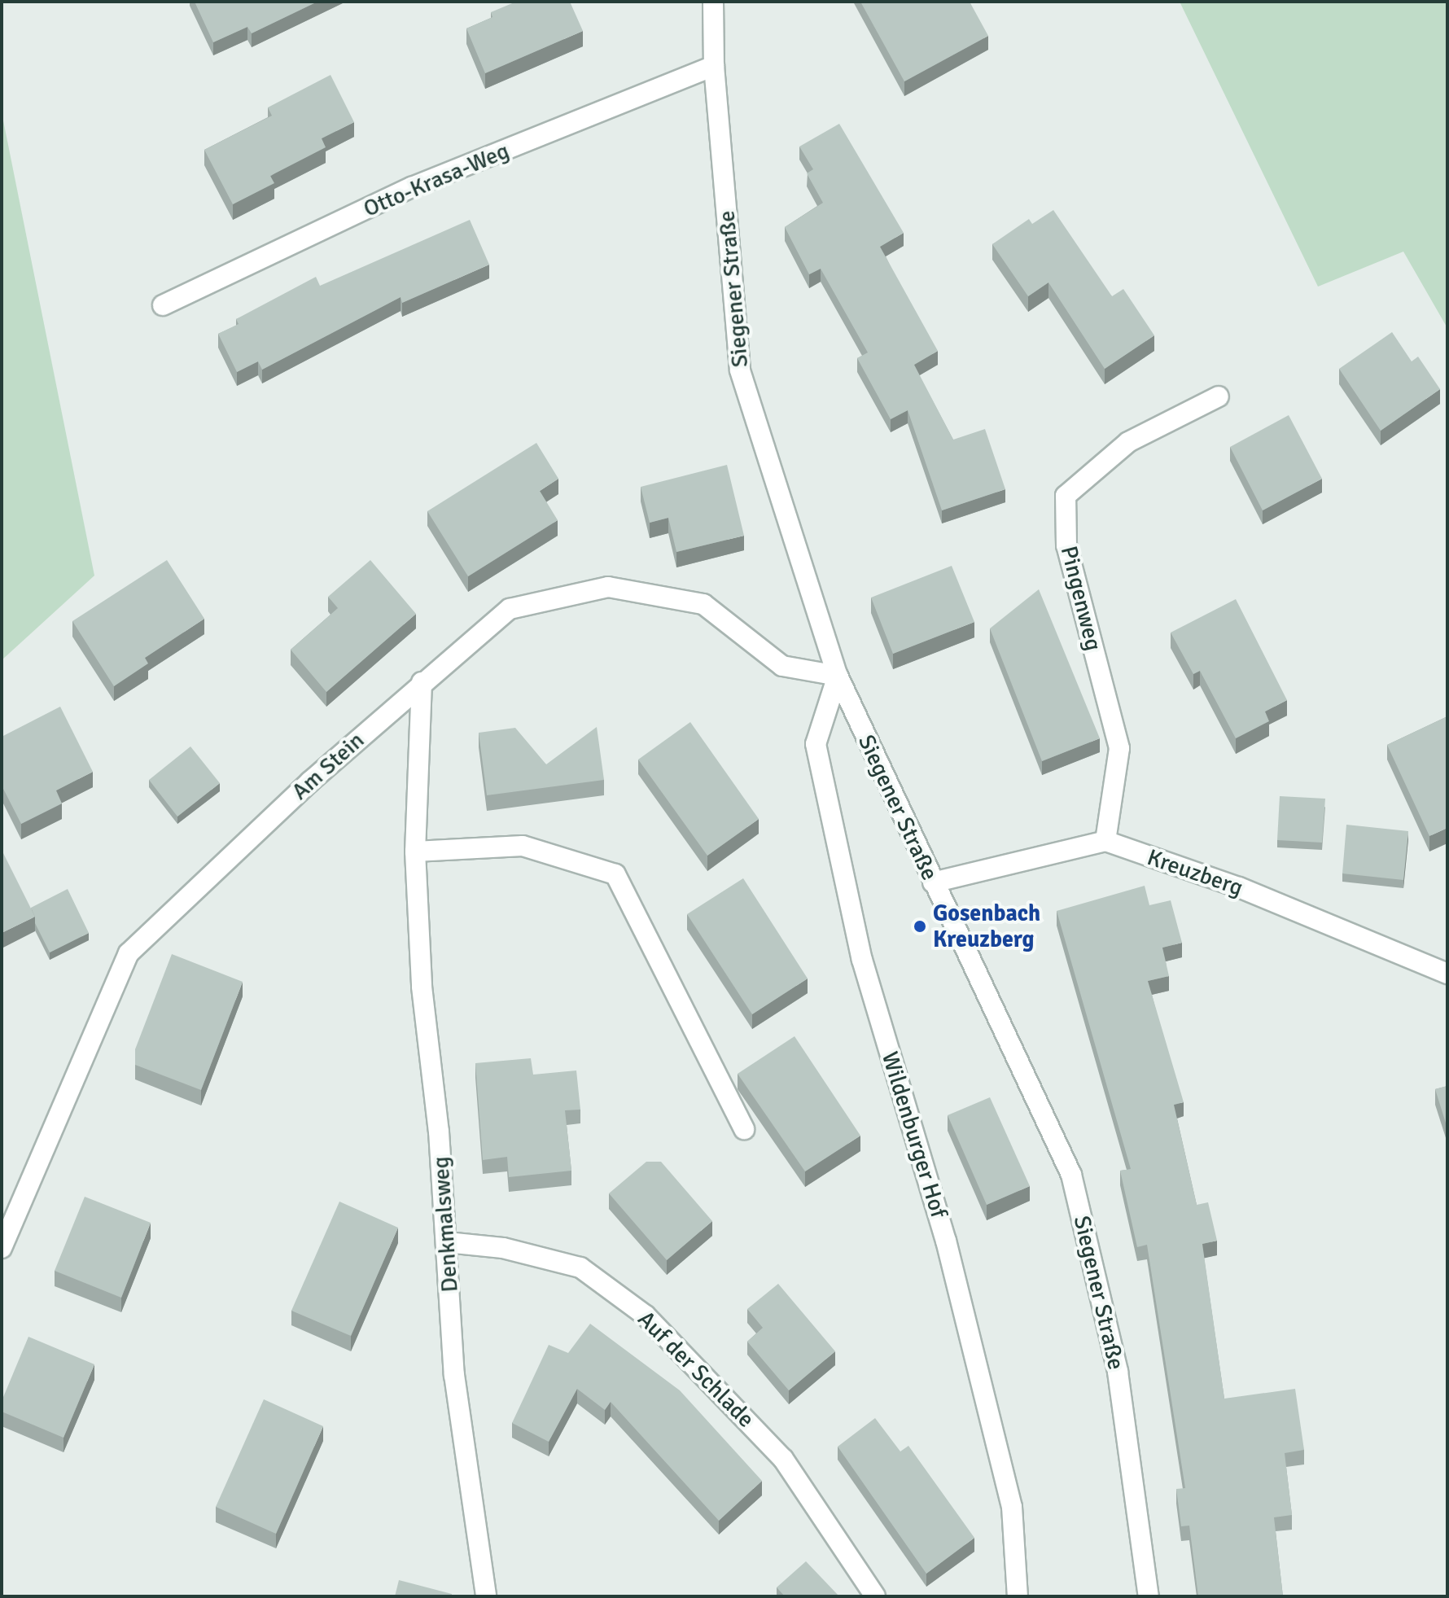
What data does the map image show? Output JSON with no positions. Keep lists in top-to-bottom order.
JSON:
{
  "streets": {
    "street": [
      "Otto-Krasa-Weg",
      "Siegener Straße",
      "Pingenweg",
      "Am Stein",
      "Kreuzberg",
      "Wildenburger Hof",
      "Denkmalsweg",
      "Auf der Schlade"
    ]
  },
  "crossings": [
    ["Otto-Krasa-Weg", "Siegener Straße"],
    ["Siegener Straße", "Am Stein"],
    ["Siegener Straße", "Wildenburger Hof"],
    ["Pingenweg", "Kreuzberg"],
    ["Am Stein", "Wildenburger Hof"],
    ["Am Stein", "Denkmalsweg"],
    ["Denkmalsweg", "Auf der Schlade"]
  ],
  "places": ["Gosenbach Kreuzberg"]
}
